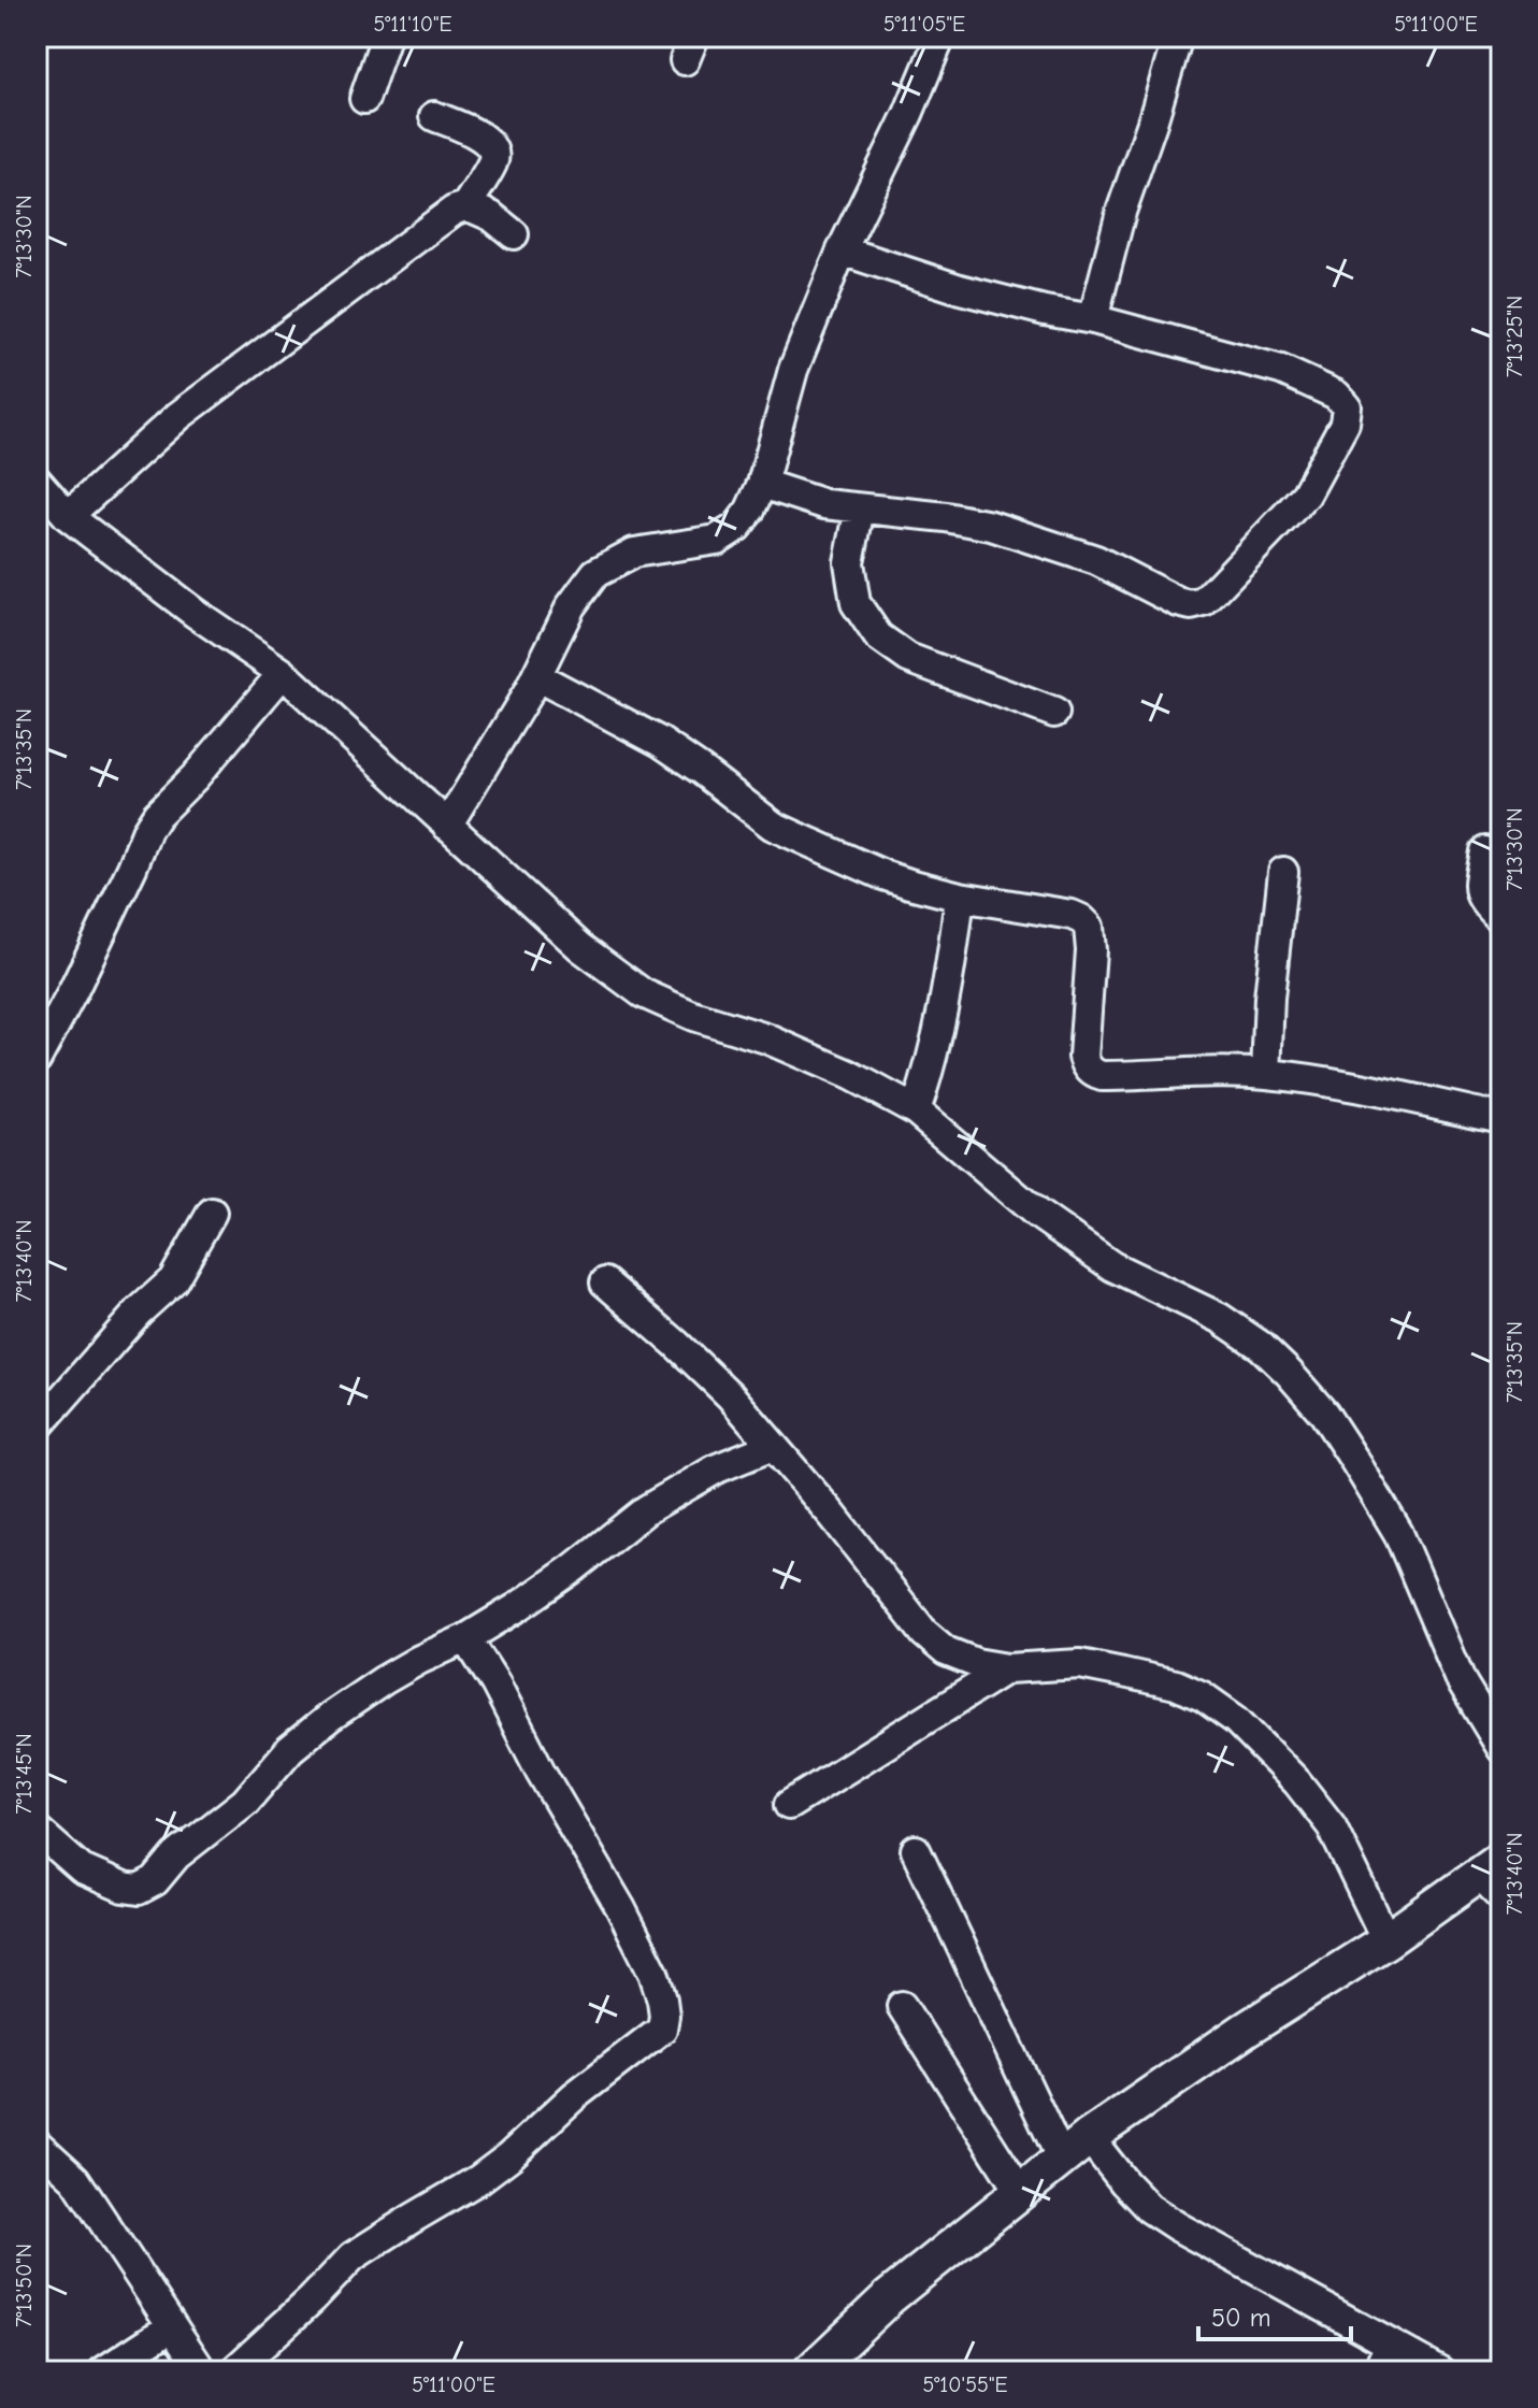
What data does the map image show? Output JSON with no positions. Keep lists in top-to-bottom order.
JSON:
{
  "scale_bar": "50 m",
  "coordinates": [
    "5°11'10\"E",
    "5°11'05\"E",
    "5°11'00\"E",
    "7°13'30\"N",
    "7°13'25\"N",
    "7°13'35\"N",
    "7°13'40\"N",
    "7°13'45\"N",
    "7°13'50\"N",
    "5°10'55\"E"
  ]
}
